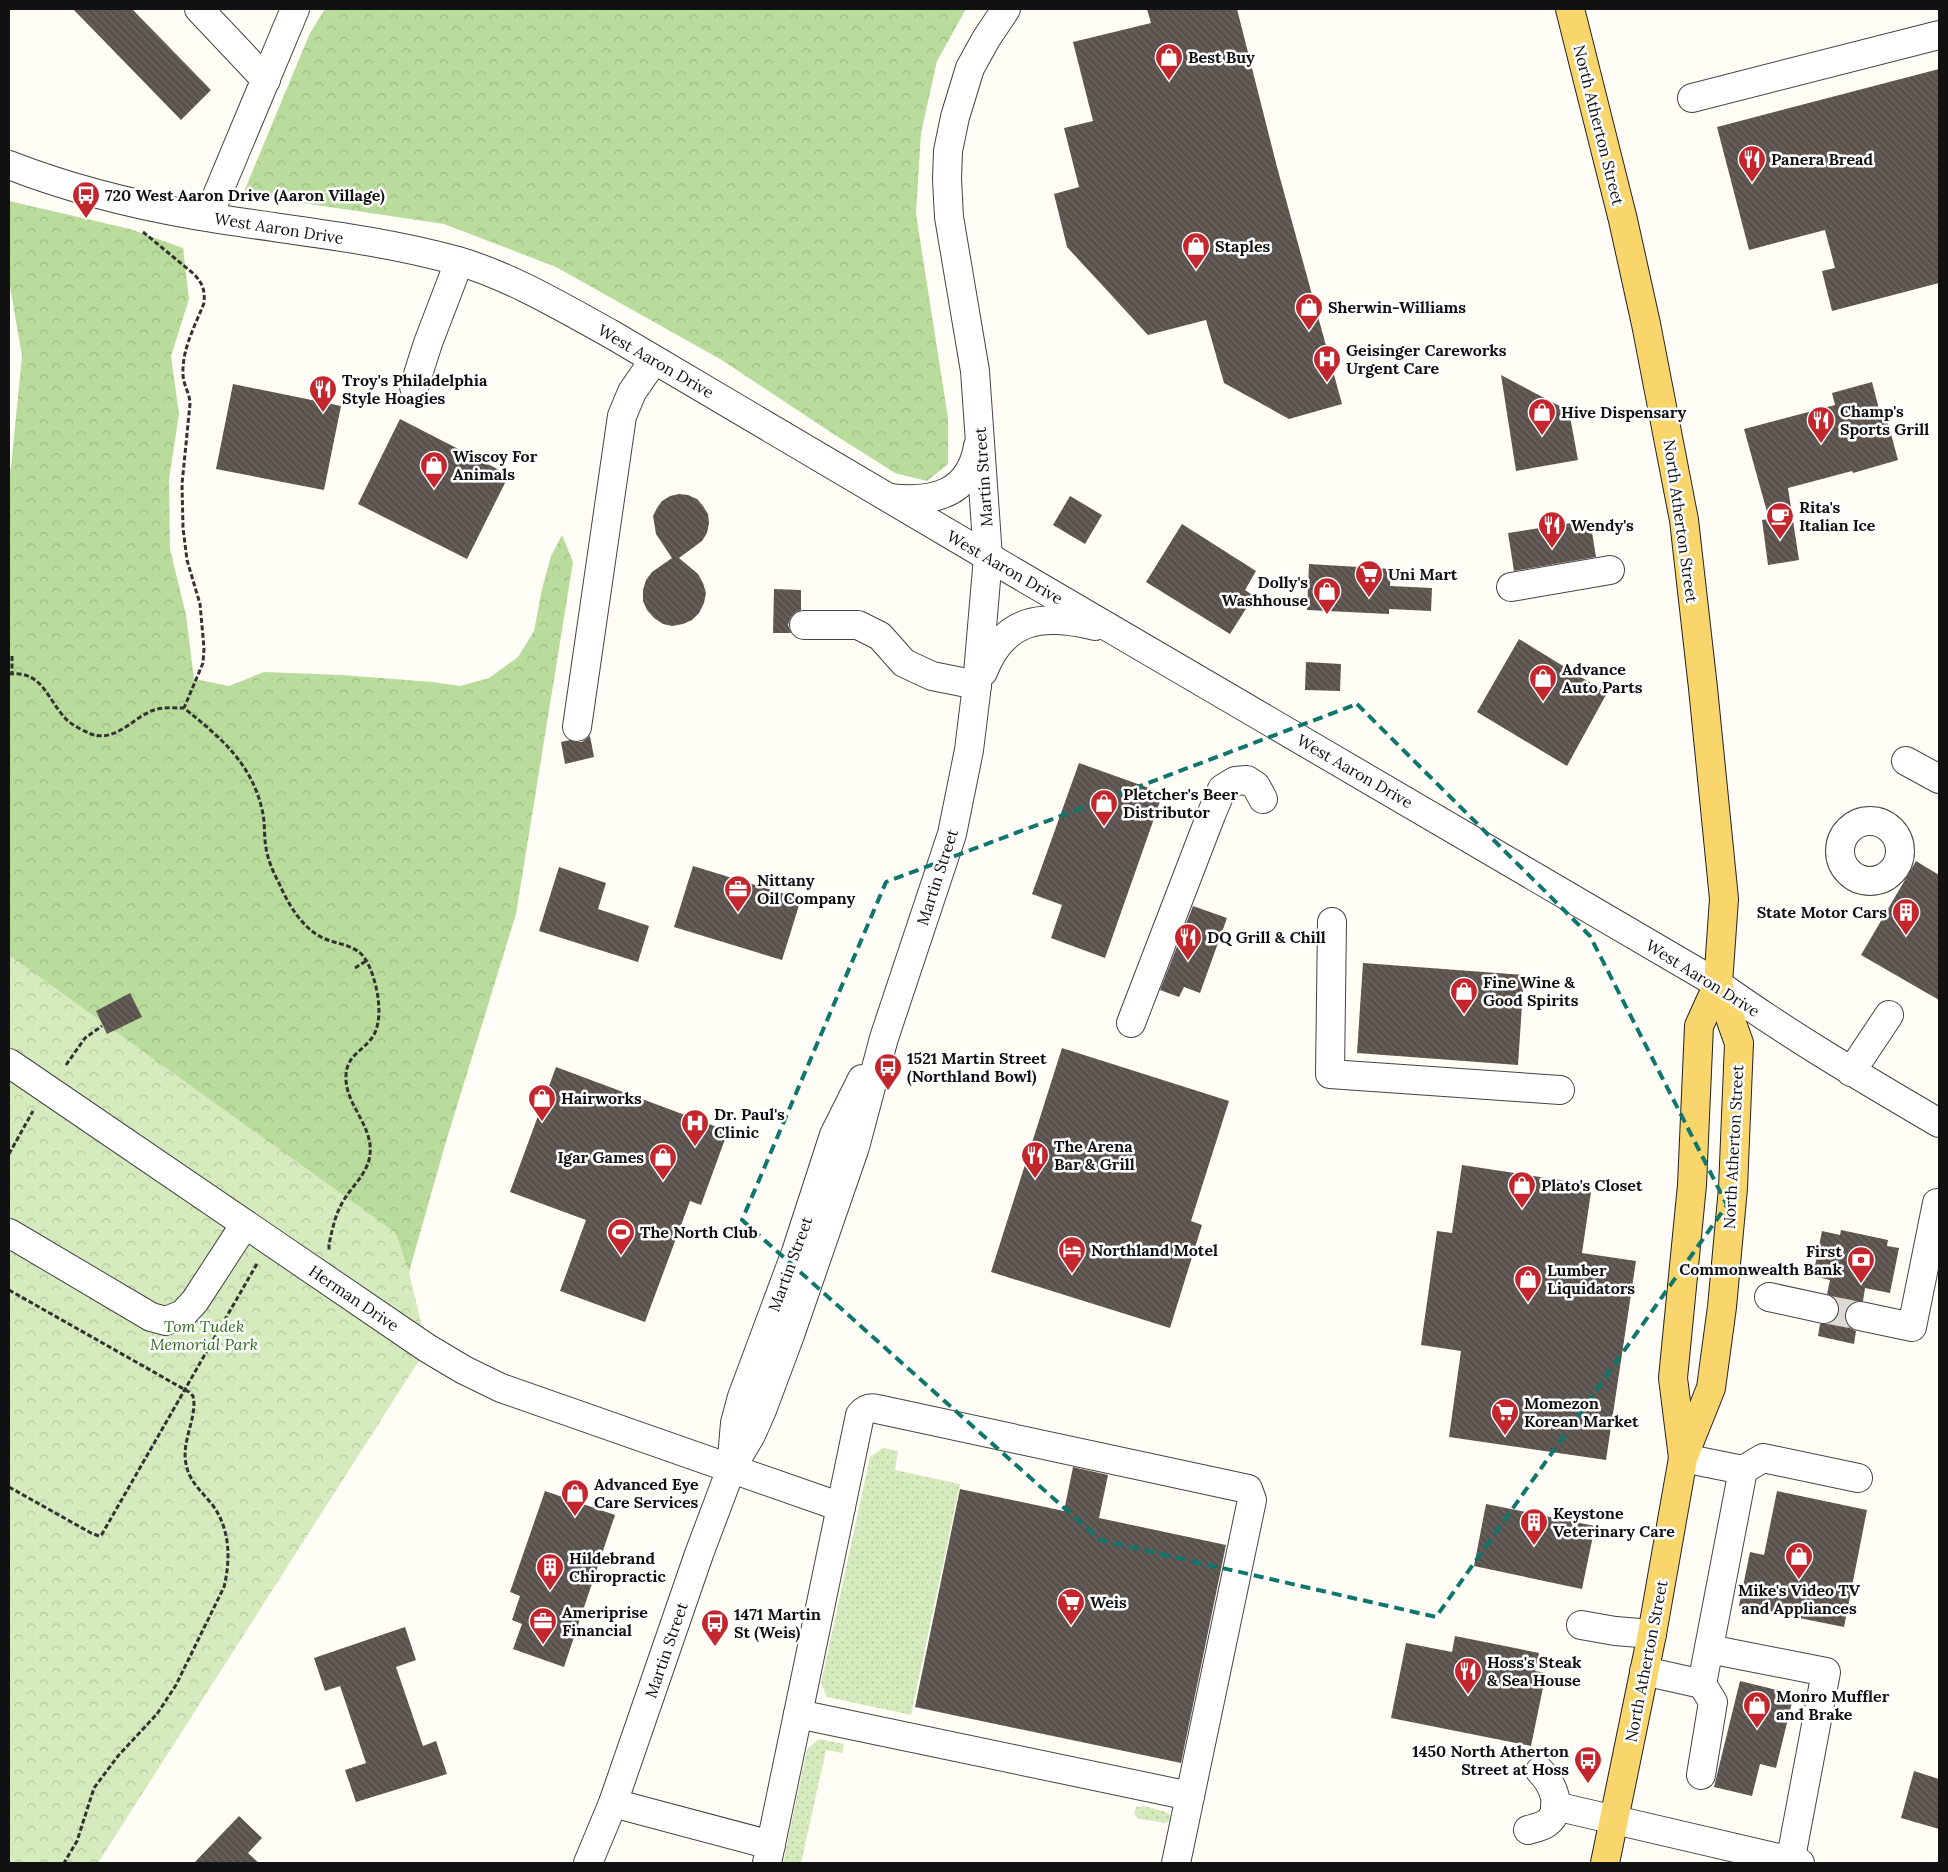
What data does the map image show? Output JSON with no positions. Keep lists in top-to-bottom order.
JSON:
{
  "streets": {
    "main road": ["North Atherton Street"],
    "street": ["West Aaron Drive", "Martin Street", "Herman Drive"]
  },
  "crossings": [
    ["North Atherton Street", "West Aaron Drive"],
    ["West Aaron Drive", "Martin Street"],
    ["Martin Street", "Herman Drive"]
  ],
  "parks": ["Tom Tudek Memorial Park"],
  "places": {
    "shop": [
      "Best Buy",
      "Staples",
      "Sherwin-Williams",
      "Hive Dispensary",
      "Wiscoy For Animals",
      "Dolly's Washhouse",
      "Advance Auto Parts",
      "Pletcher's Beer Distributor",
      "Fine Wine & Good Spirits",
      "Hairworks",
      "Igar Games",
      "Plato's Closet",
      "Lumber Liquidators",
      "Advanced Eye Care Services",
      "Mike's Video TV and Appliances",
      "Monro Muffler and Brake"
    ],
    "restaurant": [
      "Panera Bread",
      "Troy's Philadelphia Style Hoagies",
      "Champ's Sports Grill",
      "Wendy's",
      "DQ Grill & Chill",
      "The Arena Bar & Grill",
      "Hoss's Steak & Sea House"
    ],
    "bus stop": [
      "720 West Aaron Drive (Aaron Village)",
      "1521 Martin Street (Northland Bowl)",
      "1471 Martin St (Weis)",
      "1450 North Atherton Street at Hoss"
    ],
    "hospital": ["Geisinger Careworks Urgent Care", "Dr. Paul's Clinic"],
    "cafe": ["Rita's Italian Ice"],
    "supermarket": ["Uni Mart", "Momezon Korean Market", "Weis"],
    "office": ["Nittany Oil Company", "Ameriprise Financial"],
    "building": ["State Motor Cars", "Keystone Veterinary Care", "Hildebrand Chiropractic"],
    "sports": ["The North Club"],
    "hotel": ["Northland Motel"],
    "bank": ["First Commonwealth Bank"]
  }
}
